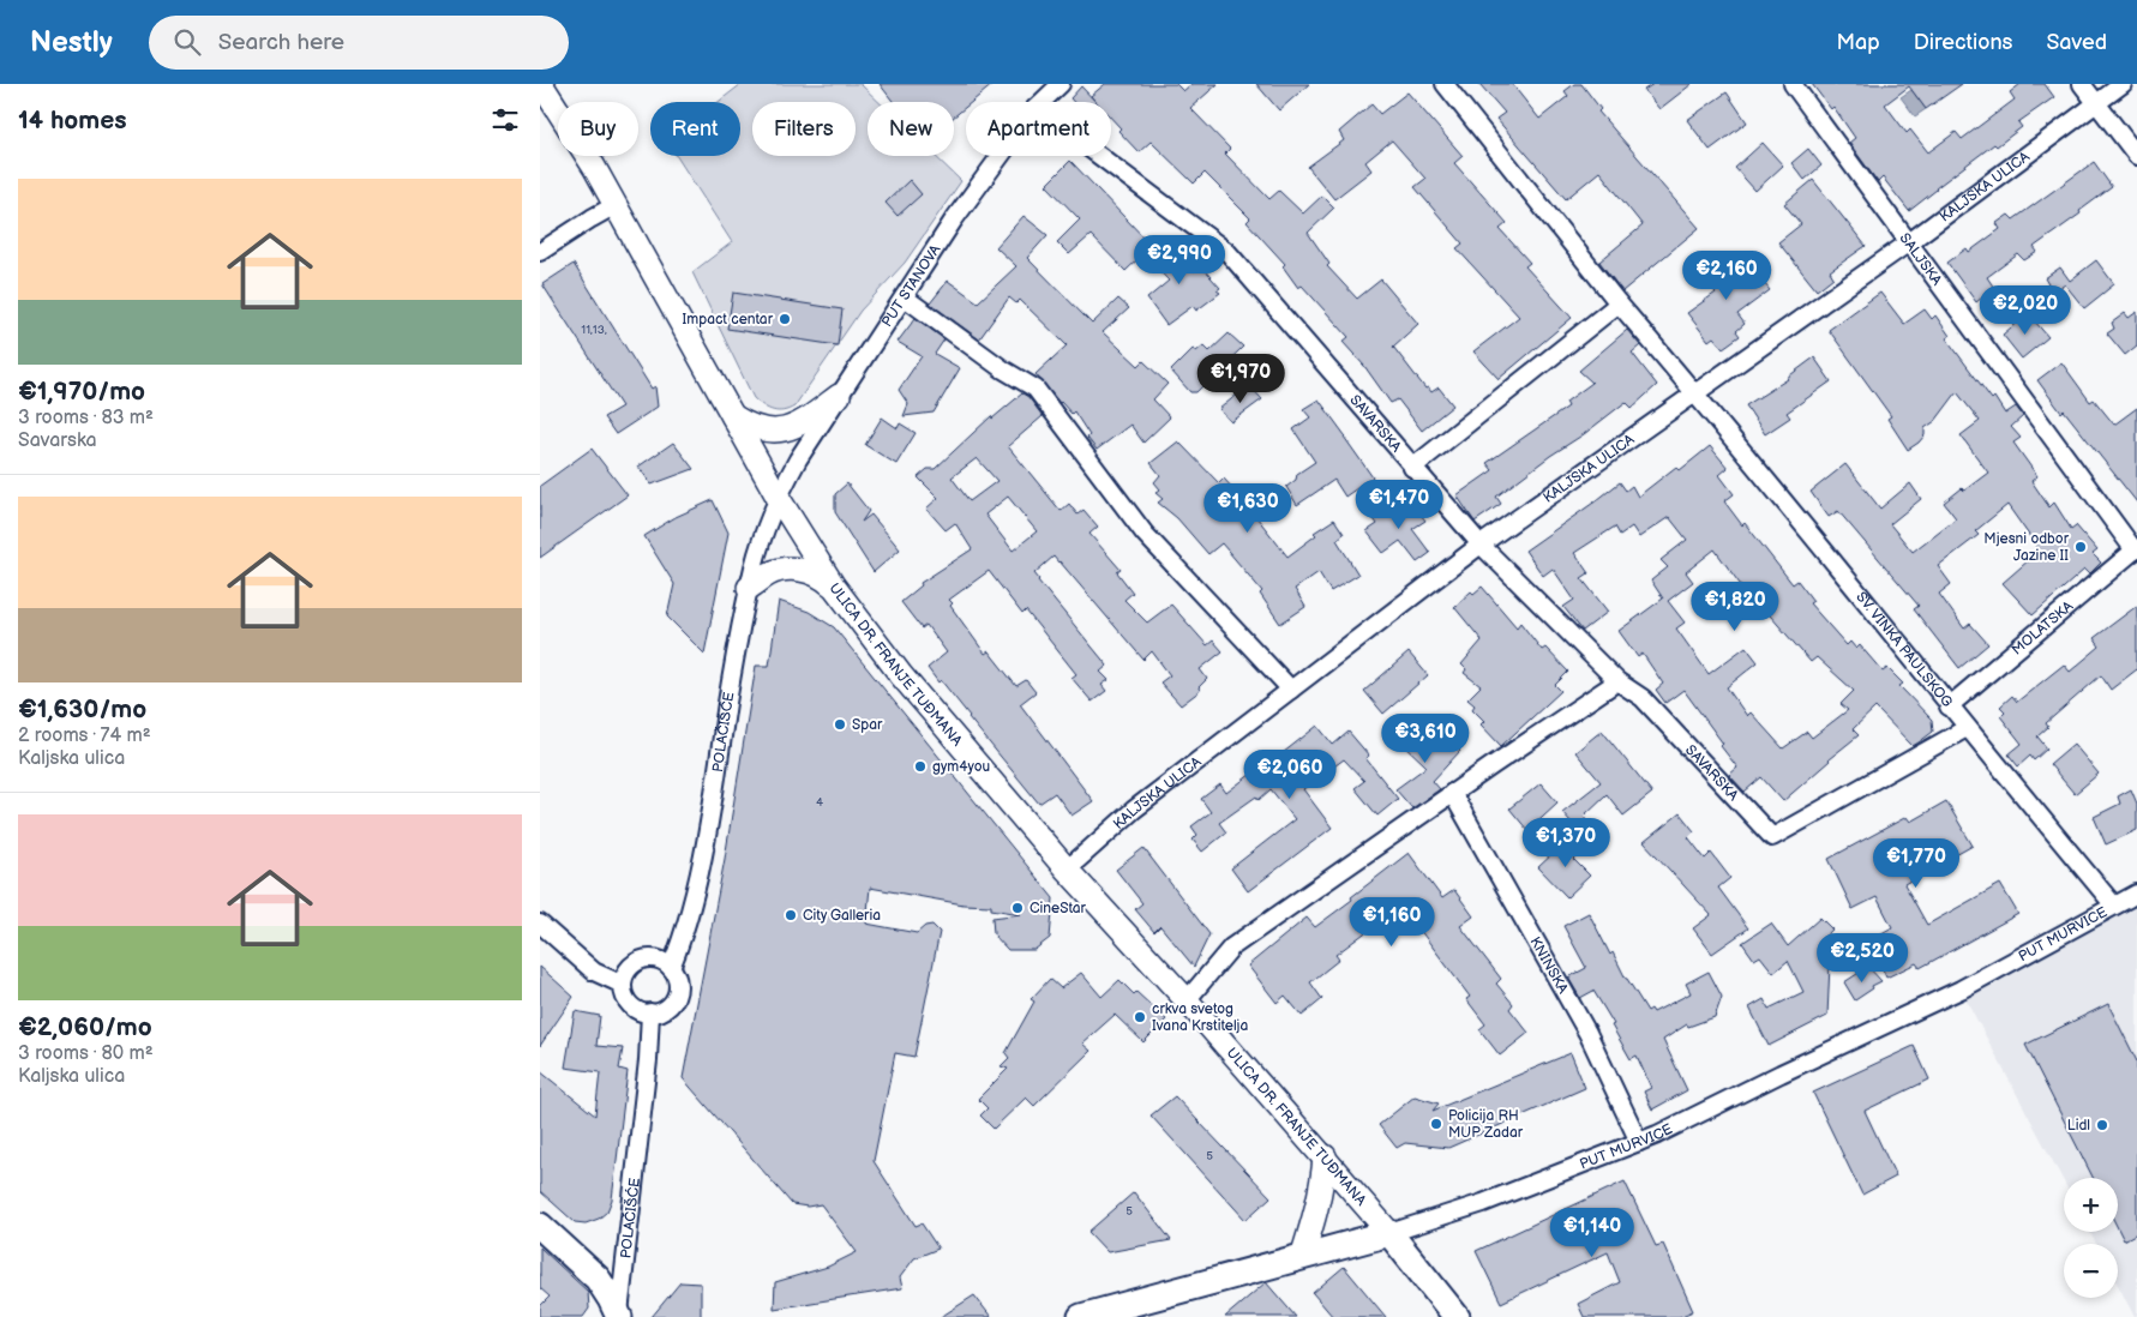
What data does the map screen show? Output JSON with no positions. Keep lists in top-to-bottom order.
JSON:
{
  "streets": {
    "main road": ["ULICA DR. FRANJE TUĐMANA", "PUT MURVICE"],
    "street": [
      "KALJSKA ULICA",
      "SALJSKA",
      "PUT STANOVA",
      "SAVARSKA",
      "MOLATSKA",
      "SV. VINKA PAULSKOG",
      "POLAČIŠĆE",
      "KNINSKA"
    ]
  },
  "crossings": [
    ["KALJSKA ULICA", "SALJSKA"],
    ["KALJSKA ULICA", "SAVARSKA"],
    ["KALJSKA ULICA", "SV. VINKA PAULSKOG"],
    ["KALJSKA ULICA", "ULICA DR. FRANJE TUĐMANA"],
    ["SALJSKA", "MOLATSKA"],
    ["PUT STANOVA", "ULICA DR. FRANJE TUĐMANA"],
    ["PUT STANOVA", "POLAČIŠĆE"],
    ["SAVARSKA", "SV. VINKA PAULSKOG"],
    ["MOLATSKA", "SV. VINKA PAULSKOG"],
    ["SV. VINKA PAULSKOG", "PUT MURVICE"],
    ["ULICA DR. FRANJE TUĐMANA", "POLAČIŠĆE"],
    ["ULICA DR. FRANJE TUĐMANA", "PUT MURVICE"],
    ["PUT MURVICE", "KNINSKA"]
  ],
  "places": [
    "Impact centar",
    "Mjesni odbor Jazine II",
    "Spar",
    "gym4you",
    "CineStar",
    "City Galleria",
    "crkva svetog Ivana Krstitelja",
    "Policija RH MUP Zadar",
    "Lidl"
  ],
  "house_numbers": [
    "11,13,",
    "4",
    "5",
    "5"
  ],
  "page": {
    "header": "Nestly",
    "search": "Search here",
    "nav": ["Map", "Directions", "Saved"],
    "heading": "14 homes",
    "chip": [
      "Buy",
      "Rent",
      "Filters",
      "New",
      "Apartment"
    ],
    "list": [
      {
        "name": "€1,970/mo",
        "note": "3 rooms · 83 m² · Savarska"
      },
      {
        "name": "€1,630/mo",
        "note": "2 rooms · 74 m² · Kaljska ulica"
      },
      {
        "name": "€2,060/mo",
        "note": "3 rooms · 80 m² · Kaljska ulica"
      }
    ],
    "price": [
      "€2,990",
      "€2,160",
      "€2,020",
      "€1,970",
      "€1,470",
      "€1,630",
      "€1,820",
      "€3,610",
      "€2,060",
      "€1,370",
      "€1,770",
      "€1,160",
      "€2,520",
      "€1,140"
    ],
    "map_buttons": ["+", "−"]
  }
}
